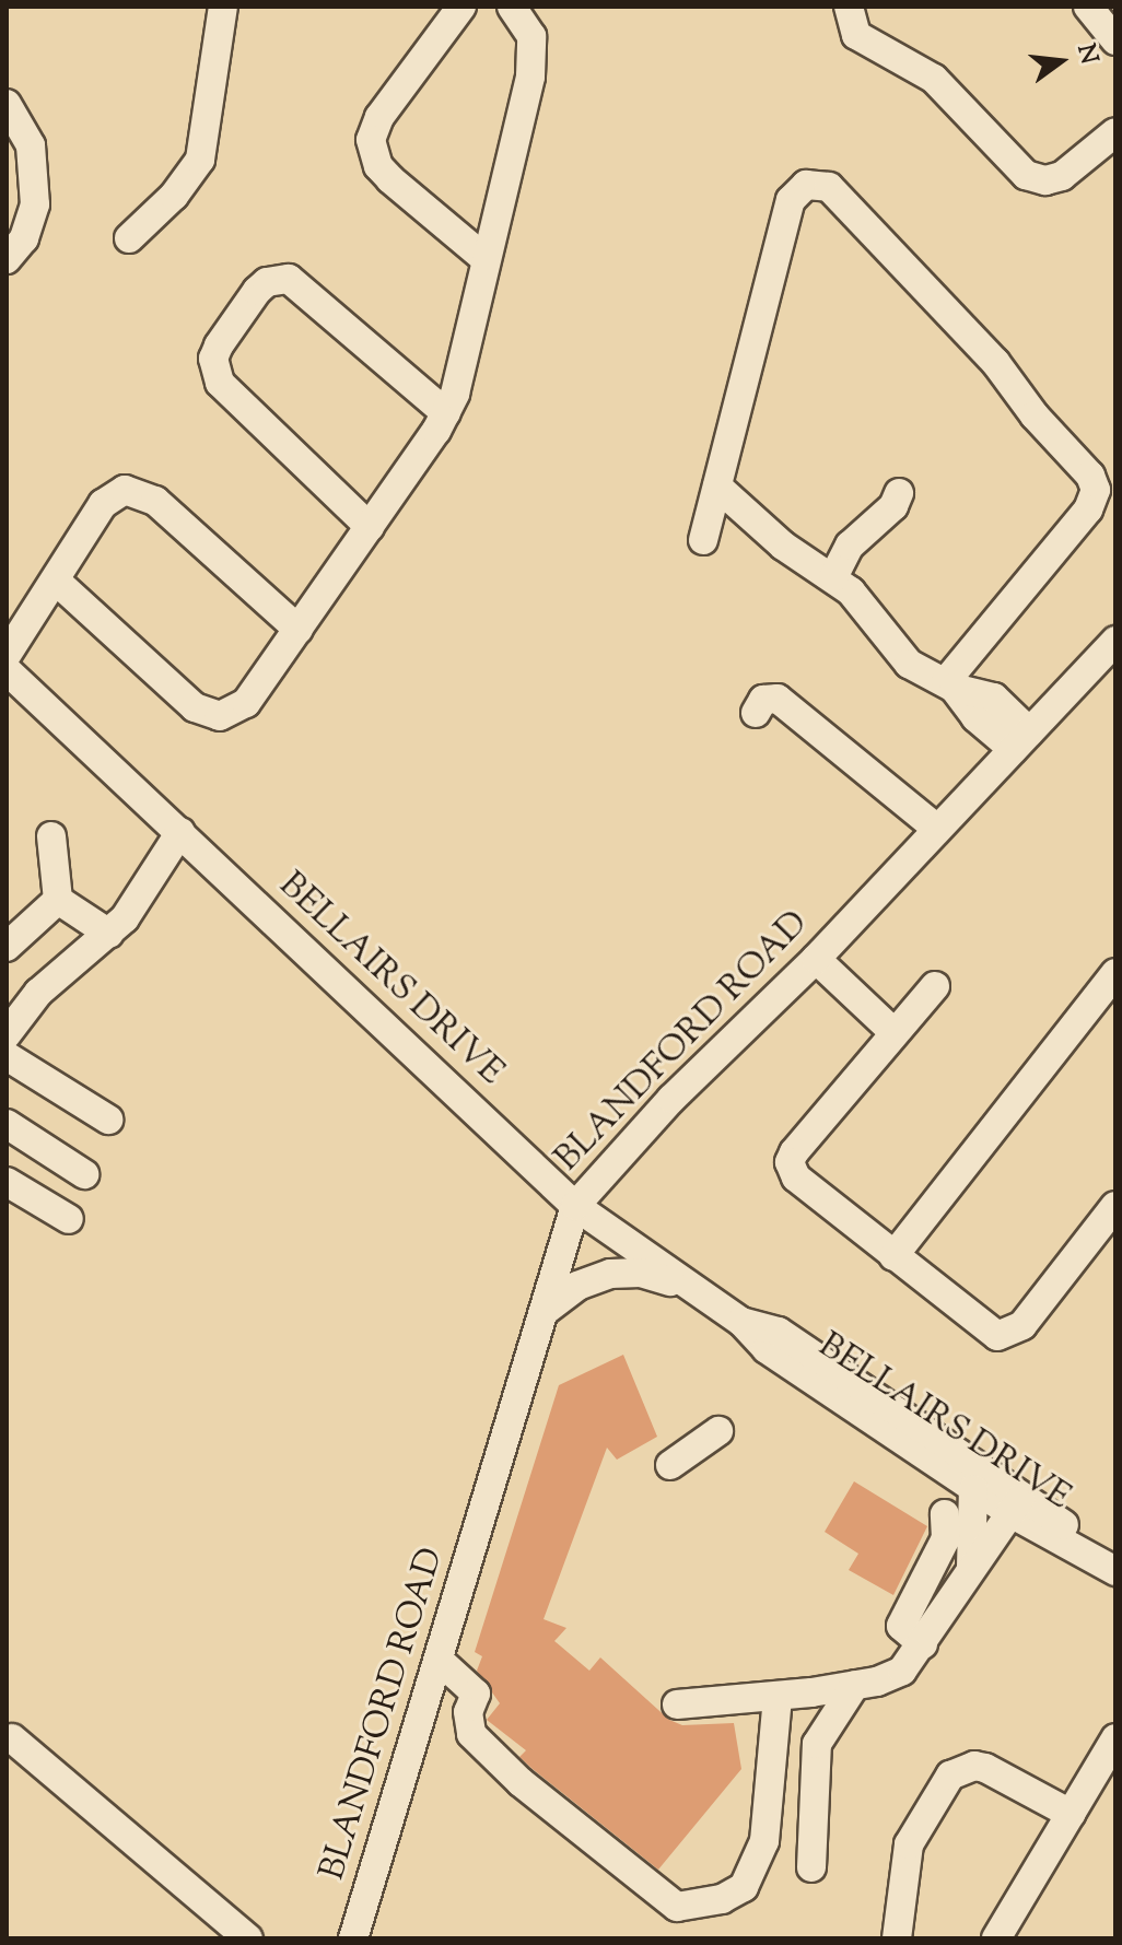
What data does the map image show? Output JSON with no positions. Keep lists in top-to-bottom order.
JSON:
{
  "streets": {
    "street": ["BELLAIRS DRIVE", "BLANDFORD ROAD"]
  },
  "crossings": [
    ["BELLAIRS DRIVE", "BLANDFORD ROAD"]
  ],
  "north": "right"
}
